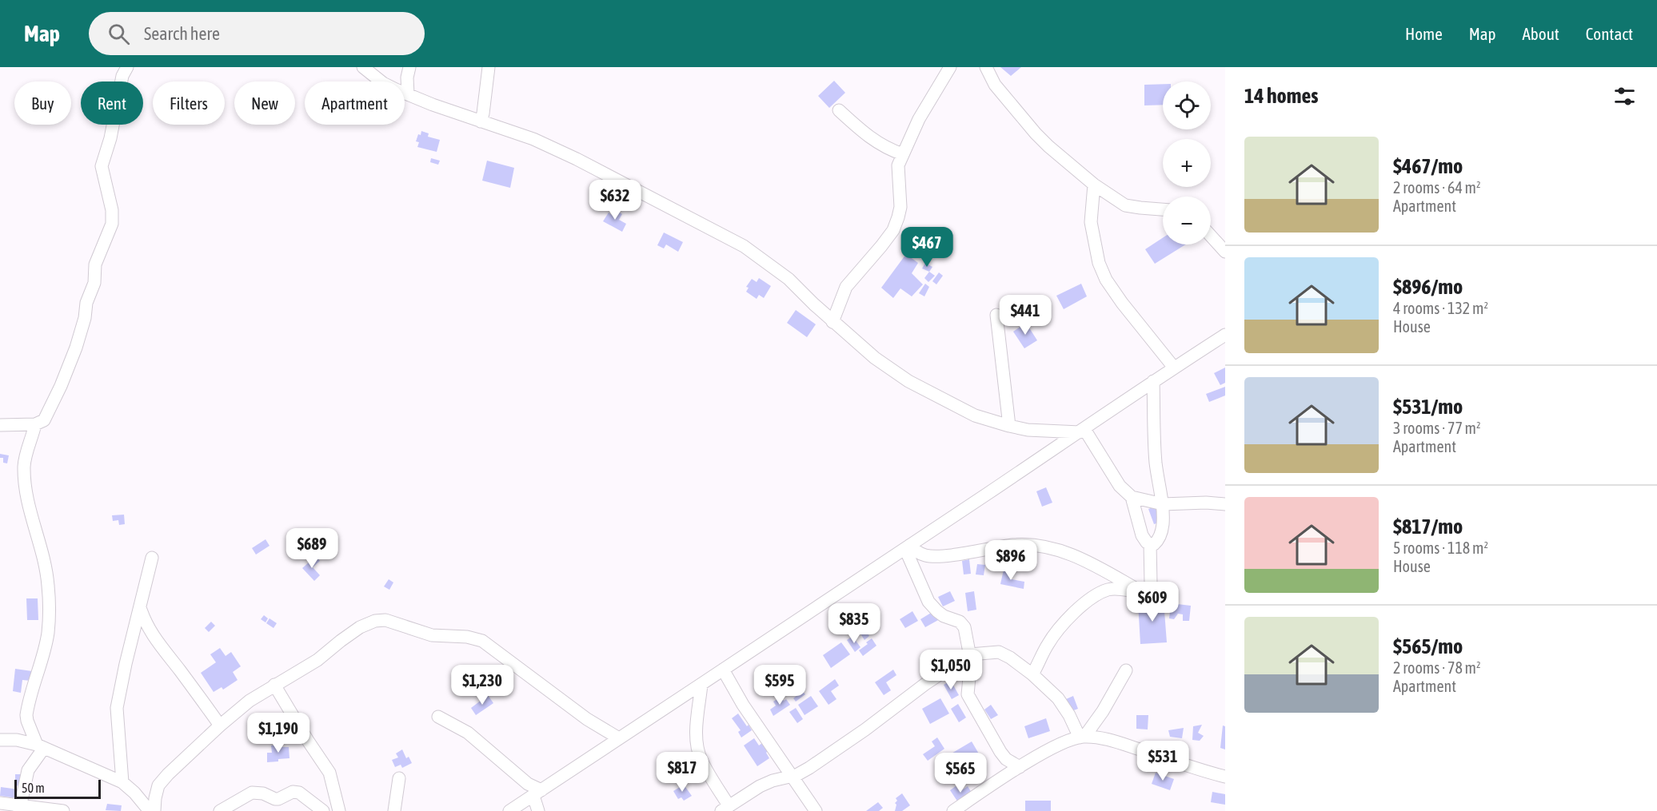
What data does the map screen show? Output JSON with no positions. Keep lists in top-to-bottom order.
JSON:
{
  "scale_bar": "50 m",
  "page": {
    "header": "Map",
    "search": "Search here",
    "nav": [
      "Home",
      "Map",
      "About",
      "Contact"
    ],
    "heading": "14 homes",
    "map_buttons": ["+", "−"],
    "chip": [
      "Buy",
      "Rent",
      "Filters",
      "New",
      "Apartment"
    ],
    "list": [
      {
        "name": "$467/mo",
        "note": "2 rooms · 64 m² · Apartment"
      },
      {
        "name": "$896/mo",
        "note": "4 rooms · 132 m² · House"
      },
      {
        "name": "$531/mo",
        "note": "3 rooms · 77 m² · Apartment"
      },
      {
        "name": "$817/mo",
        "note": "5 rooms · 118 m² · House"
      },
      {
        "name": "$565/mo",
        "note": "2 rooms · 78 m² · Apartment"
      }
    ],
    "price": [
      "$632",
      "$467",
      "$441",
      "$689",
      "$896",
      "$609",
      "$835",
      "$1,050",
      "$1,230",
      "$595",
      "$1,190",
      "$531",
      "$817",
      "$565"
    ],
    "scale": "50 m"
  }
}
